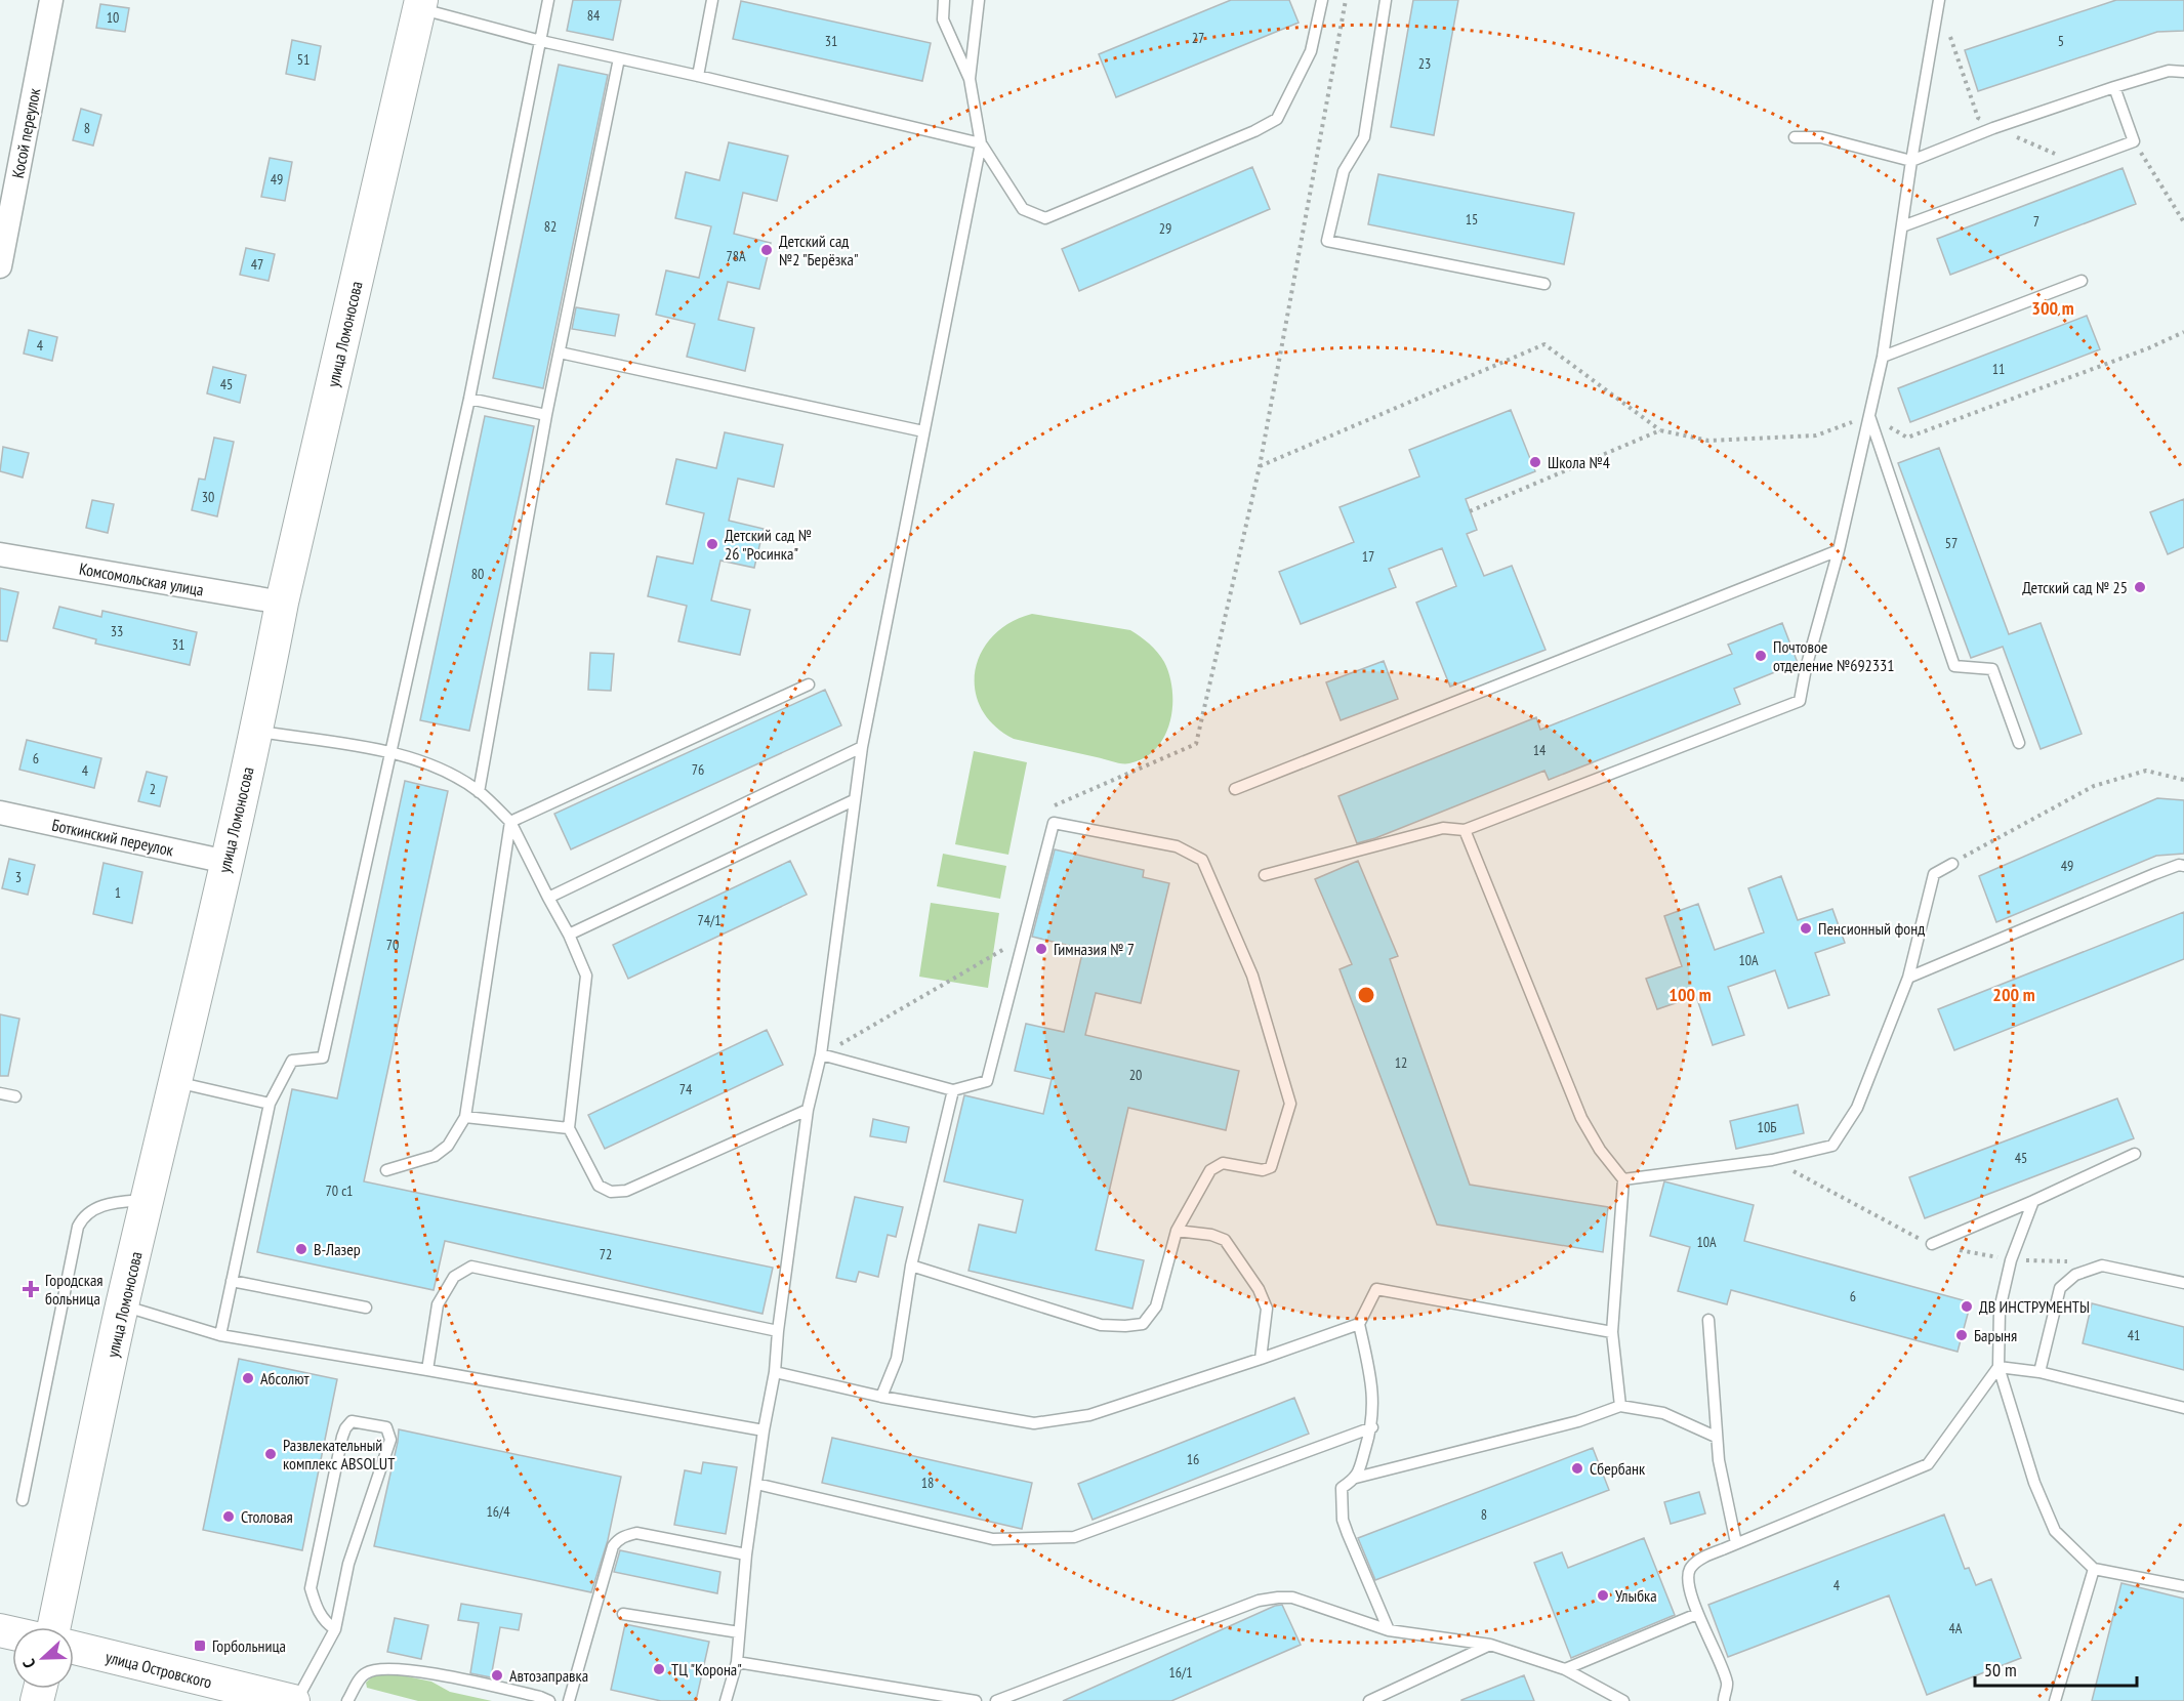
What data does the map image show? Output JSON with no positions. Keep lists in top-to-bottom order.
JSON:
{
  "streets": {
    "main road": ["улица Ломоносова", "улица Островского"],
    "street": ["Косой переулок", "Комсомольская улица", "Боткинский переулок"]
  },
  "crossings": [
    ["улица Ломоносова", "Комсомольская улица"],
    ["улица Ломоносова", "Боткинский переулок"]
  ],
  "places": {
    "other": [
      "Детский сад №2 \"Берёзка\"",
      "Школа №4",
      "Детский сад № 26 \"Росинка\"",
      "Детский сад № 25",
      "Почтовое отделение №692331",
      "Пенсионный фонд",
      "Гимназия № 7",
      "В-Лазер",
      "ДВ ИНСТРУМЕНТЫ",
      "Барыня",
      "Абсолют",
      "Развлекательный комплекс ABSOLUT",
      "Сбербанк",
      "Столовая",
      "Улыбка",
      "ТЦ \"Корона\"",
      "Автозаправка"
    ],
    "health": ["Городская больница"],
    "transit": ["Горбольница"]
  },
  "house_numbers": [
    "84",
    "10",
    "27",
    "31",
    "5",
    "51",
    "23",
    "8",
    "49",
    "15",
    "7",
    "82",
    "29",
    "78А",
    "47",
    "4",
    "11",
    "45",
    "30",
    "57",
    "17",
    "80",
    "33",
    "31",
    "14",
    "6",
    "76",
    "4",
    "2",
    "49",
    "3",
    "1",
    "74/1",
    "70",
    "10А",
    "12",
    "20",
    "74",
    "10Б",
    "45",
    "70 с1",
    "10А",
    "72",
    "6",
    "41",
    "16",
    "18",
    "16/4",
    "8",
    "4",
    "4А",
    "16/1"
  ],
  "scale_bar": "50 m",
  "north": "left",
  "rings": ["300 m", "100 m", "200 m"]
}
